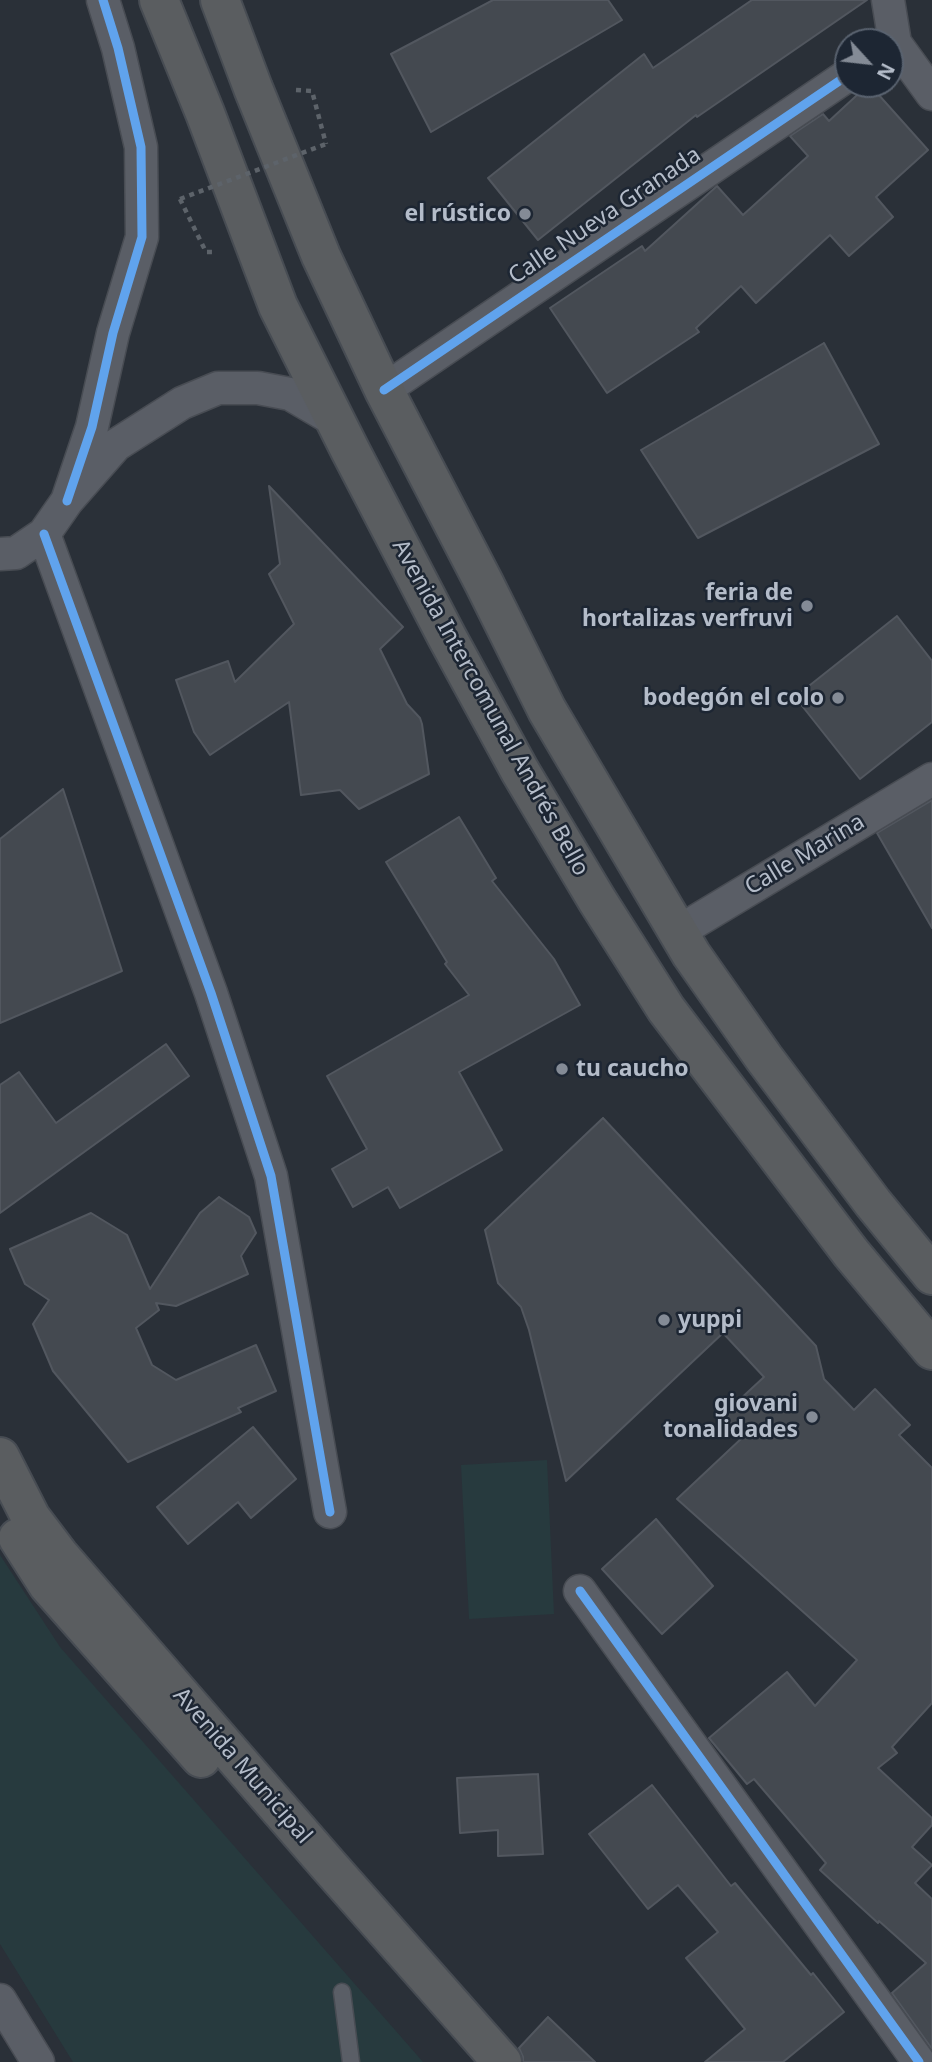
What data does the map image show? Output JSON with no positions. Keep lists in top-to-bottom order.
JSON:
{
  "streets": {
    "highway": ["Avenida Intercomunal Andrés Bello", "Avenida Municipal"],
    "street": ["Calle Nueva Granada", "Calle Marina"]
  },
  "places": [
    "el rústico",
    "feria de hortalizas verfruvi",
    "bodegón el colo",
    "tu caucho",
    "yuppi",
    "giovani tonalidades"
  ],
  "north": "bottom right"
}
